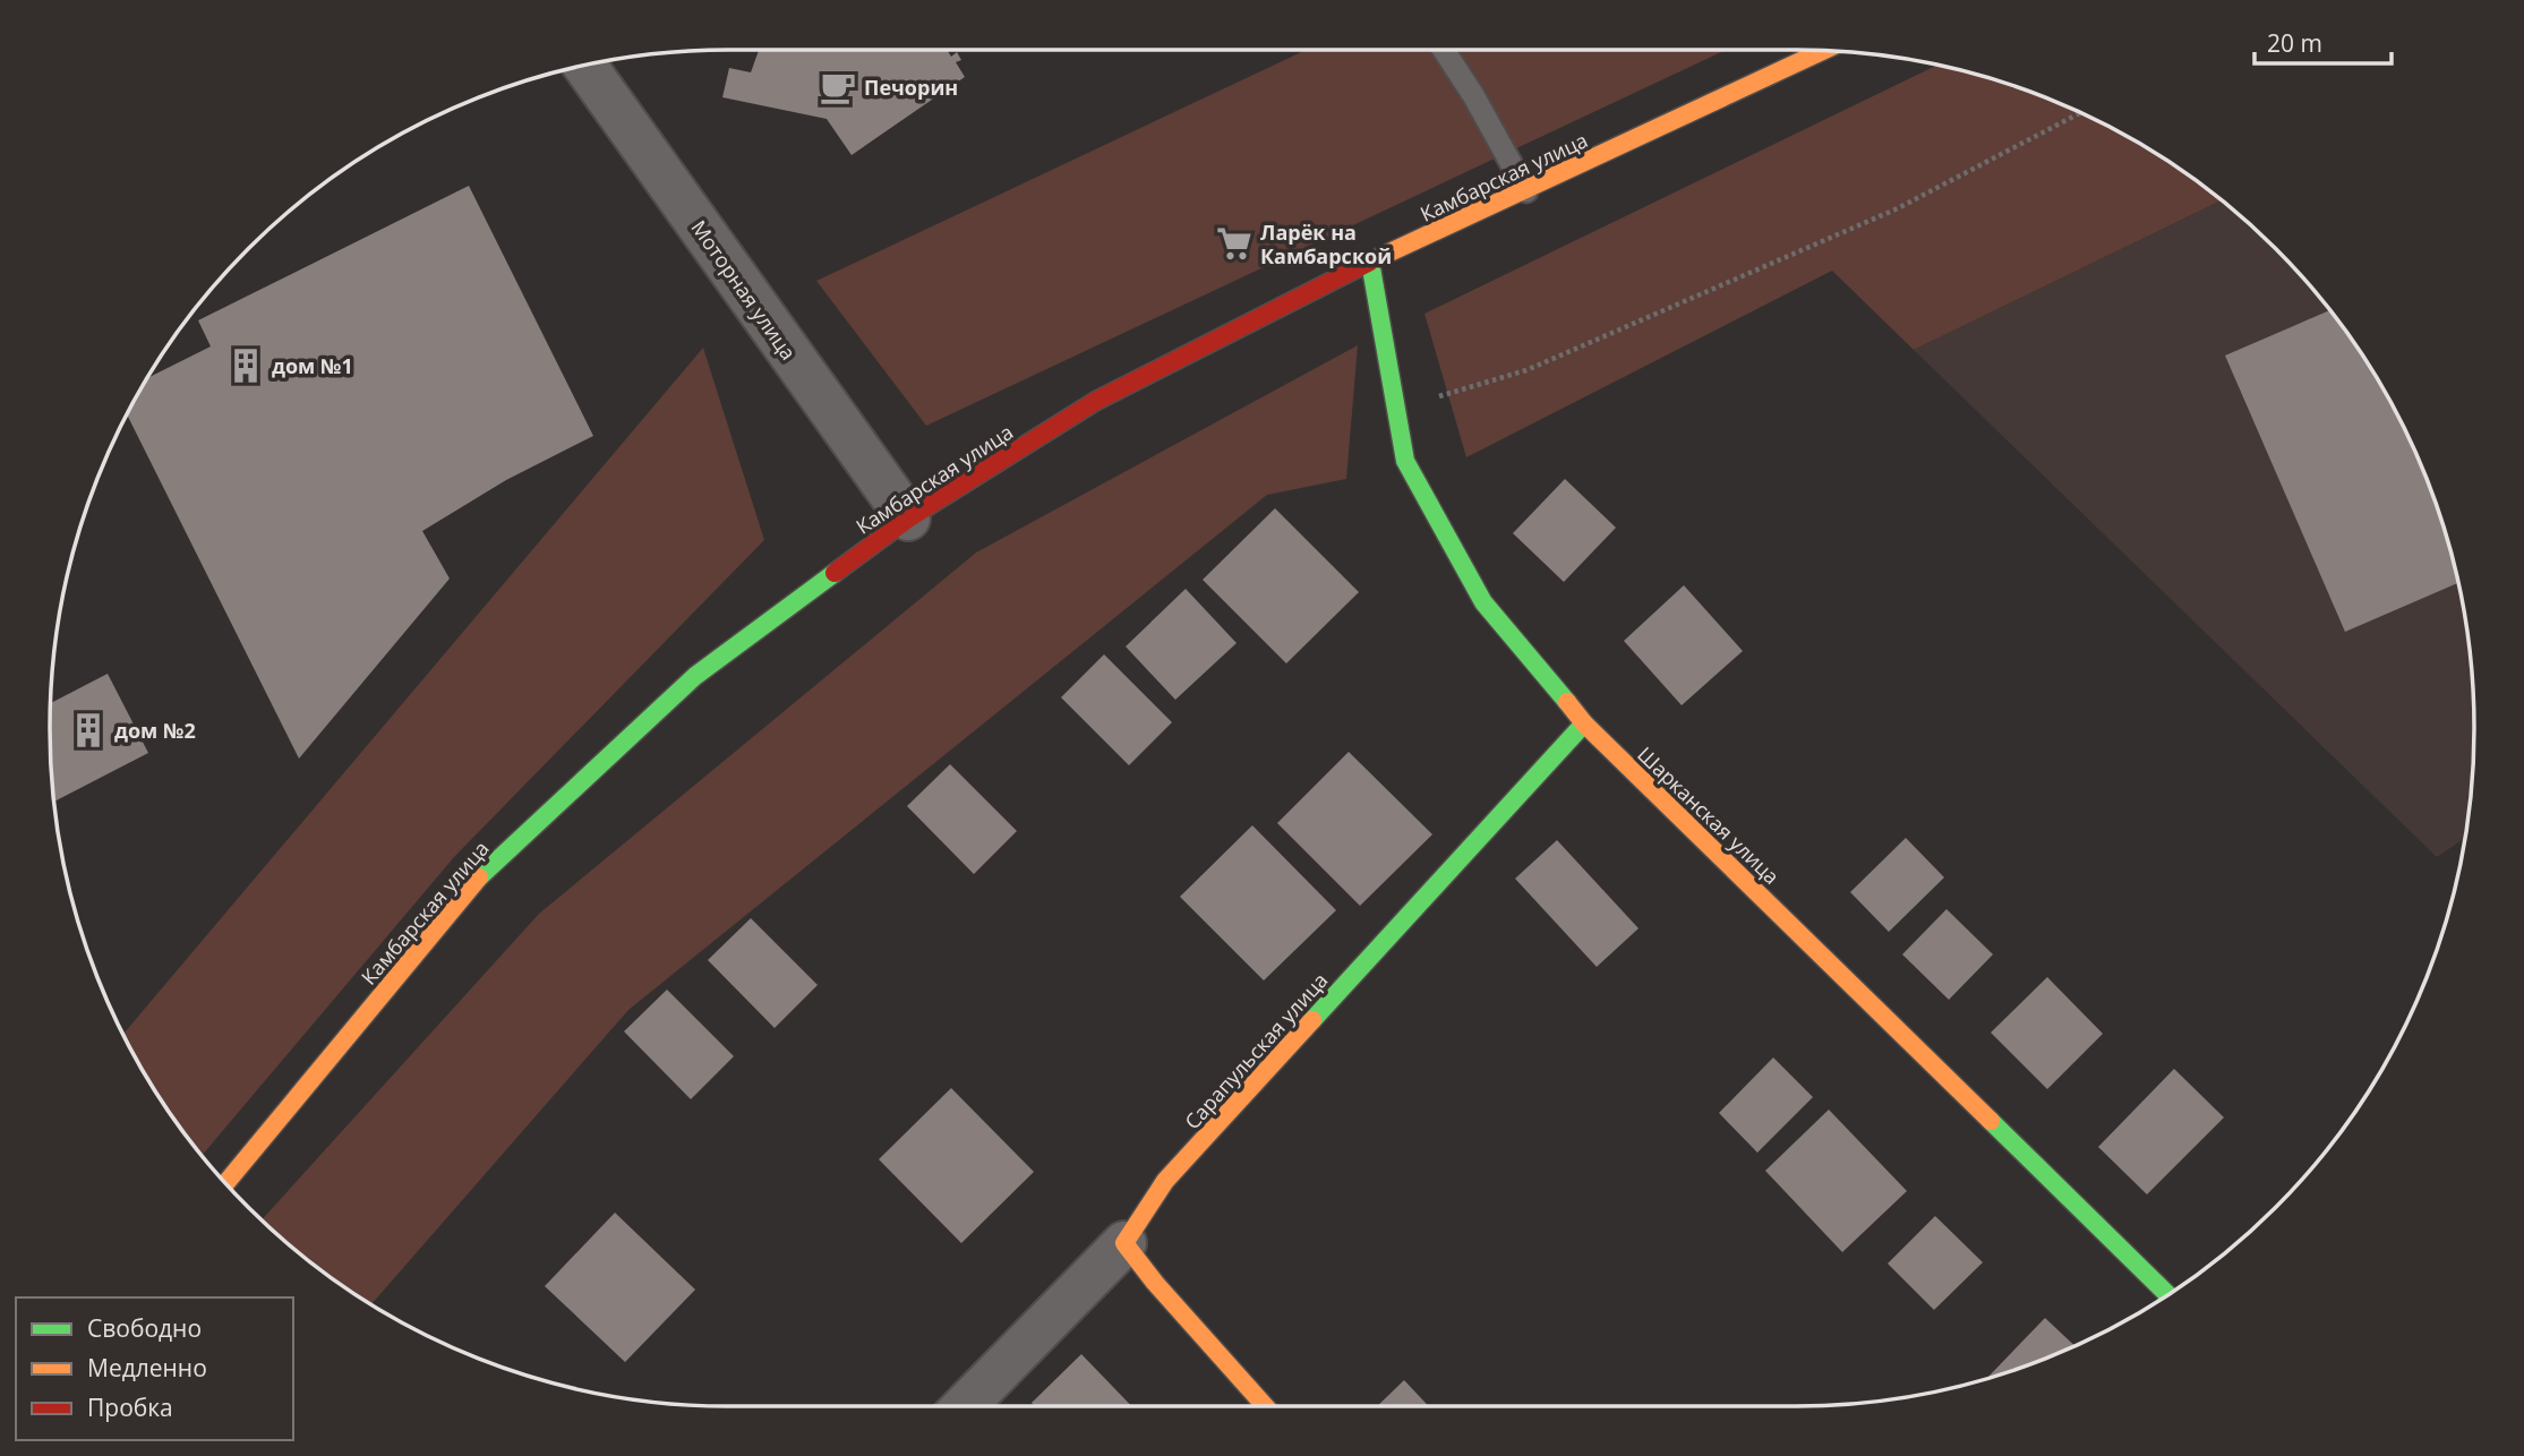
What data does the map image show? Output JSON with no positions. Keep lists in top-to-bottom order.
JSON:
{
  "streets": {
    "street": [
      "Камбарская улица",
      "Моторная улица",
      "Шарканская улица",
      "Сарапульская улица"
    ]
  },
  "crossings": [
    ["Камбарская улица", "Моторная улица"],
    ["Камбарская улица", "Шарканская улица"],
    ["Шарканская улица", "Сарапульская улица"]
  ],
  "places": {
    "cafe": ["Печорин"],
    "supermarket": ["Ларёк на Камбарской"],
    "building": ["дом №1", "дом №2"]
  },
  "legend": ["Свободно", "Медленно", "Пробка"],
  "scale_bar": "20 m"
}
